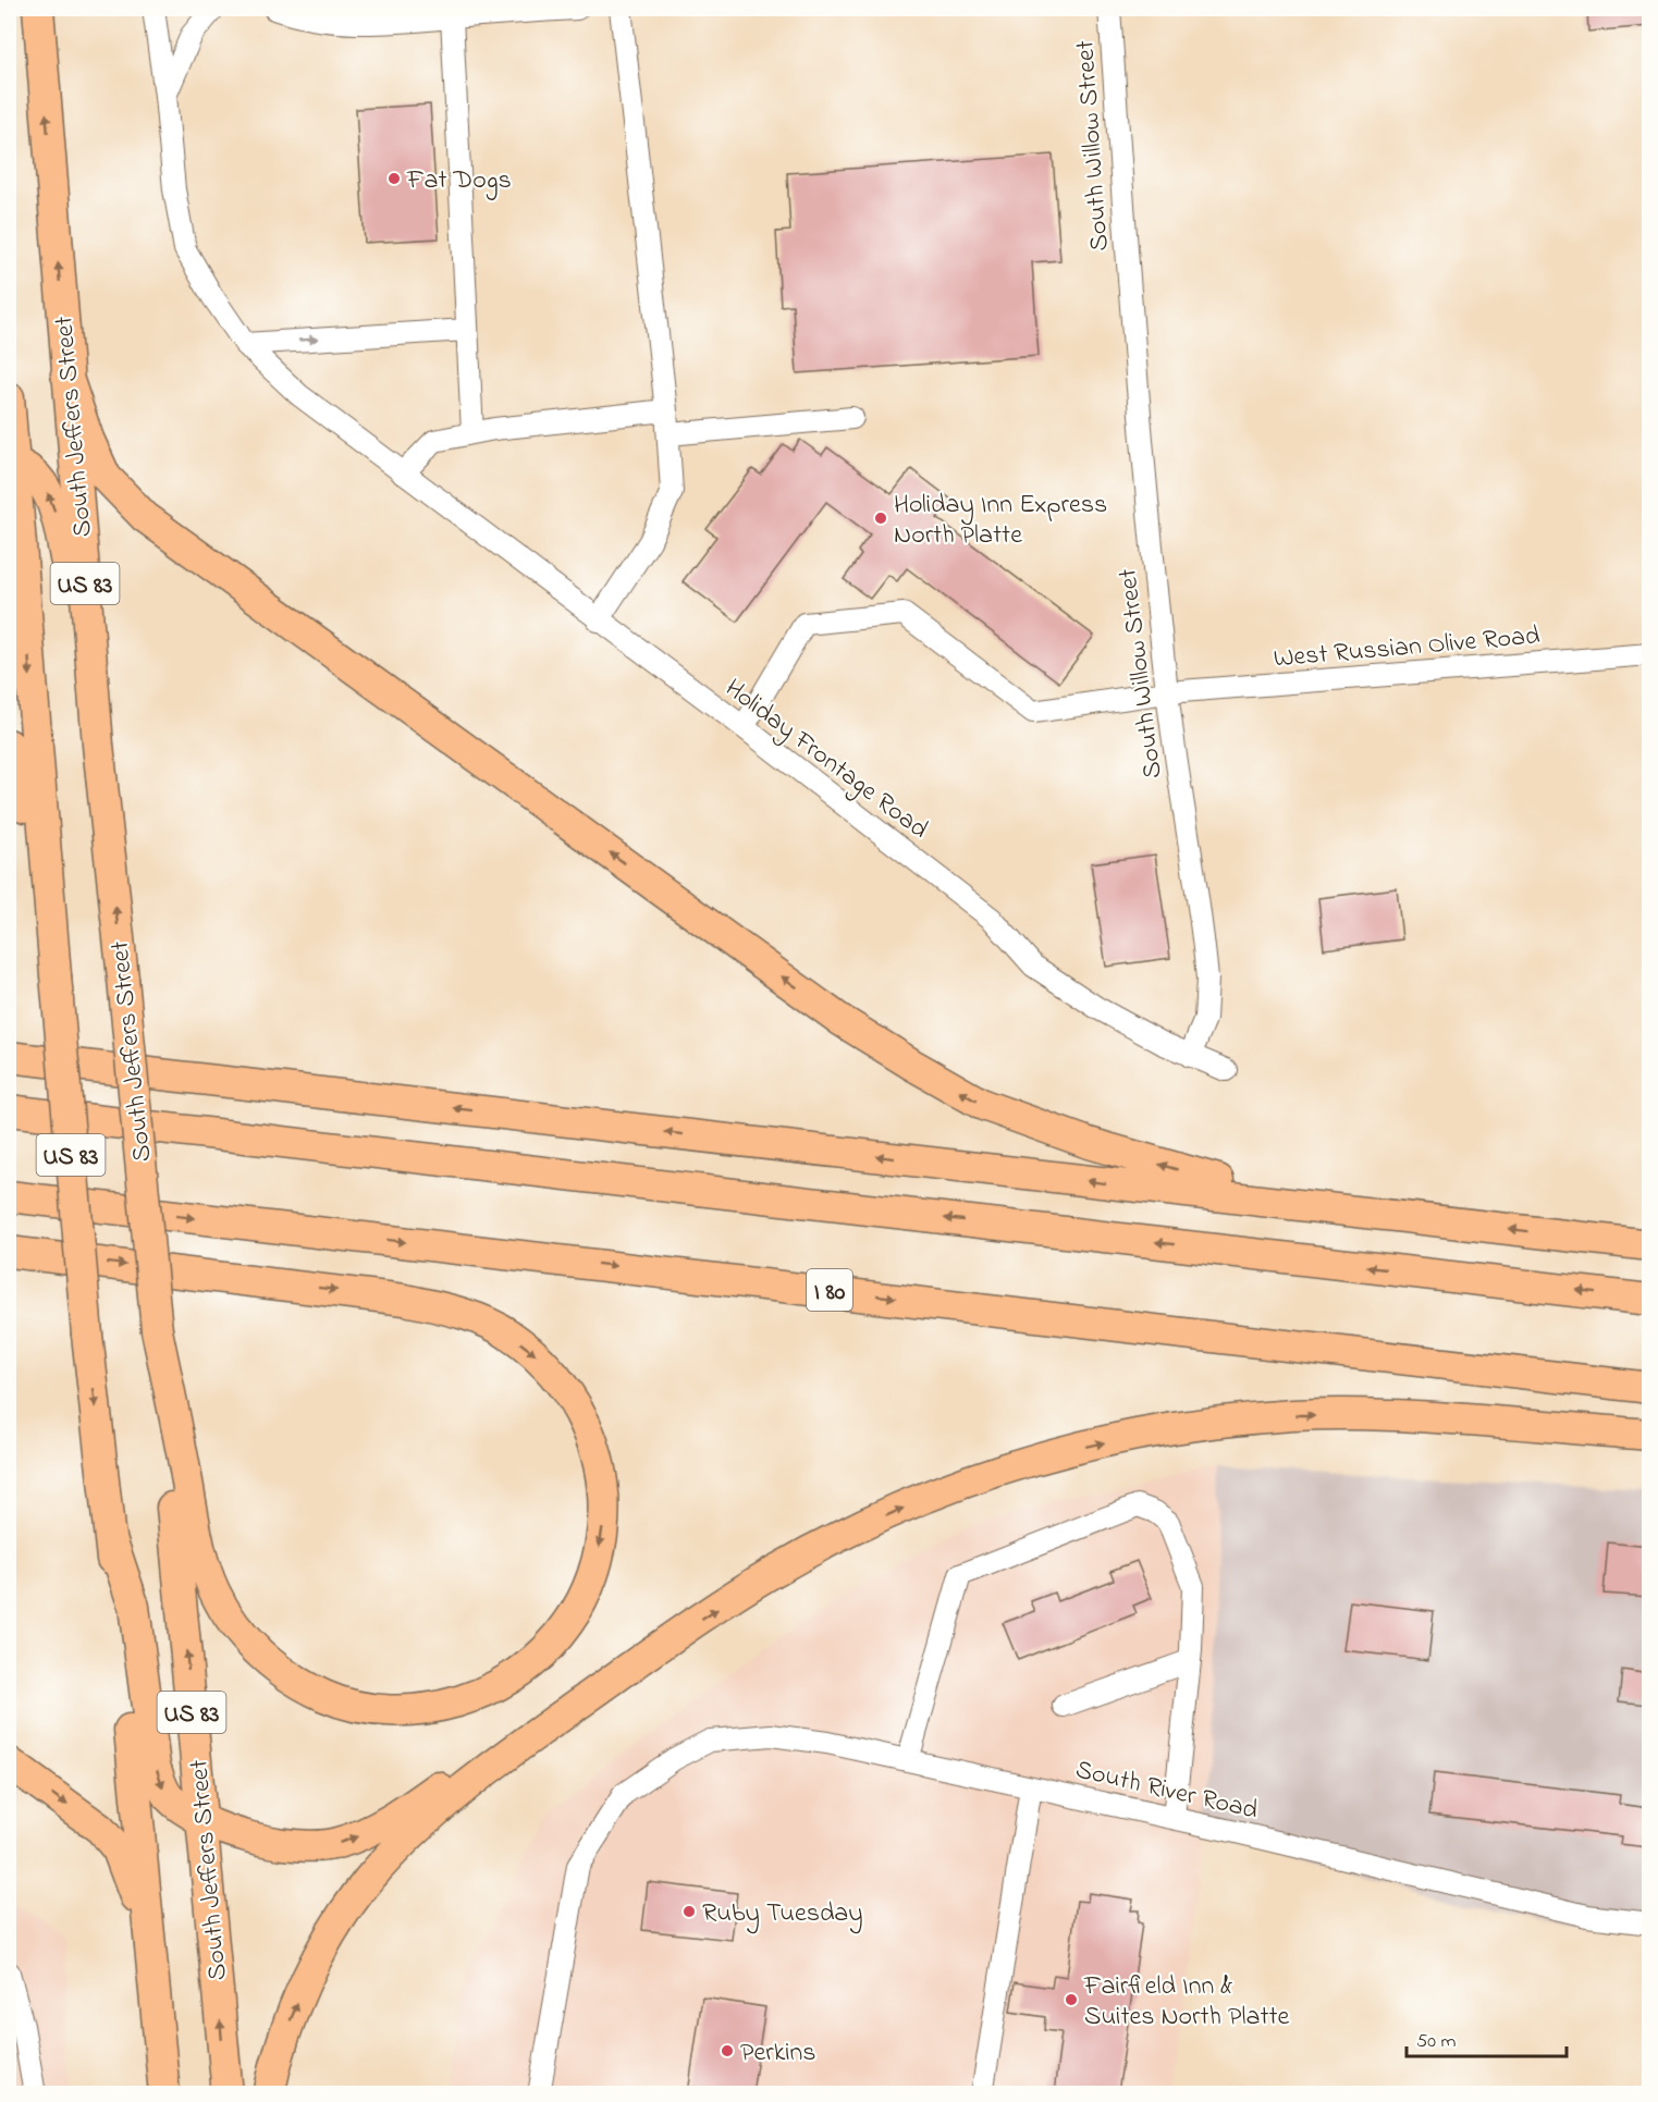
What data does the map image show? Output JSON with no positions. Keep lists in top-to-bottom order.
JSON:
{
  "streets": {
    "highway": ["South Jeffers Street", "US 83", "I 80"],
    "street": [
      "South Willow Street",
      "West Russian Olive Road",
      "Holiday Frontage Road",
      "South River Road"
    ]
  },
  "crossings": [
    ["South Willow Street", "West Russian Olive Road"],
    ["South Willow Street", "Holiday Frontage Road"],
    ["West Russian Olive Road", "Holiday Frontage Road"]
  ],
  "places": [
    "Fat Dogs",
    "Holiday Inn Express North Platte",
    "Ruby Tuesday",
    "Fairfield Inn & Suites North Platte",
    "Perkins"
  ],
  "scale_bar": "50 m"
}
